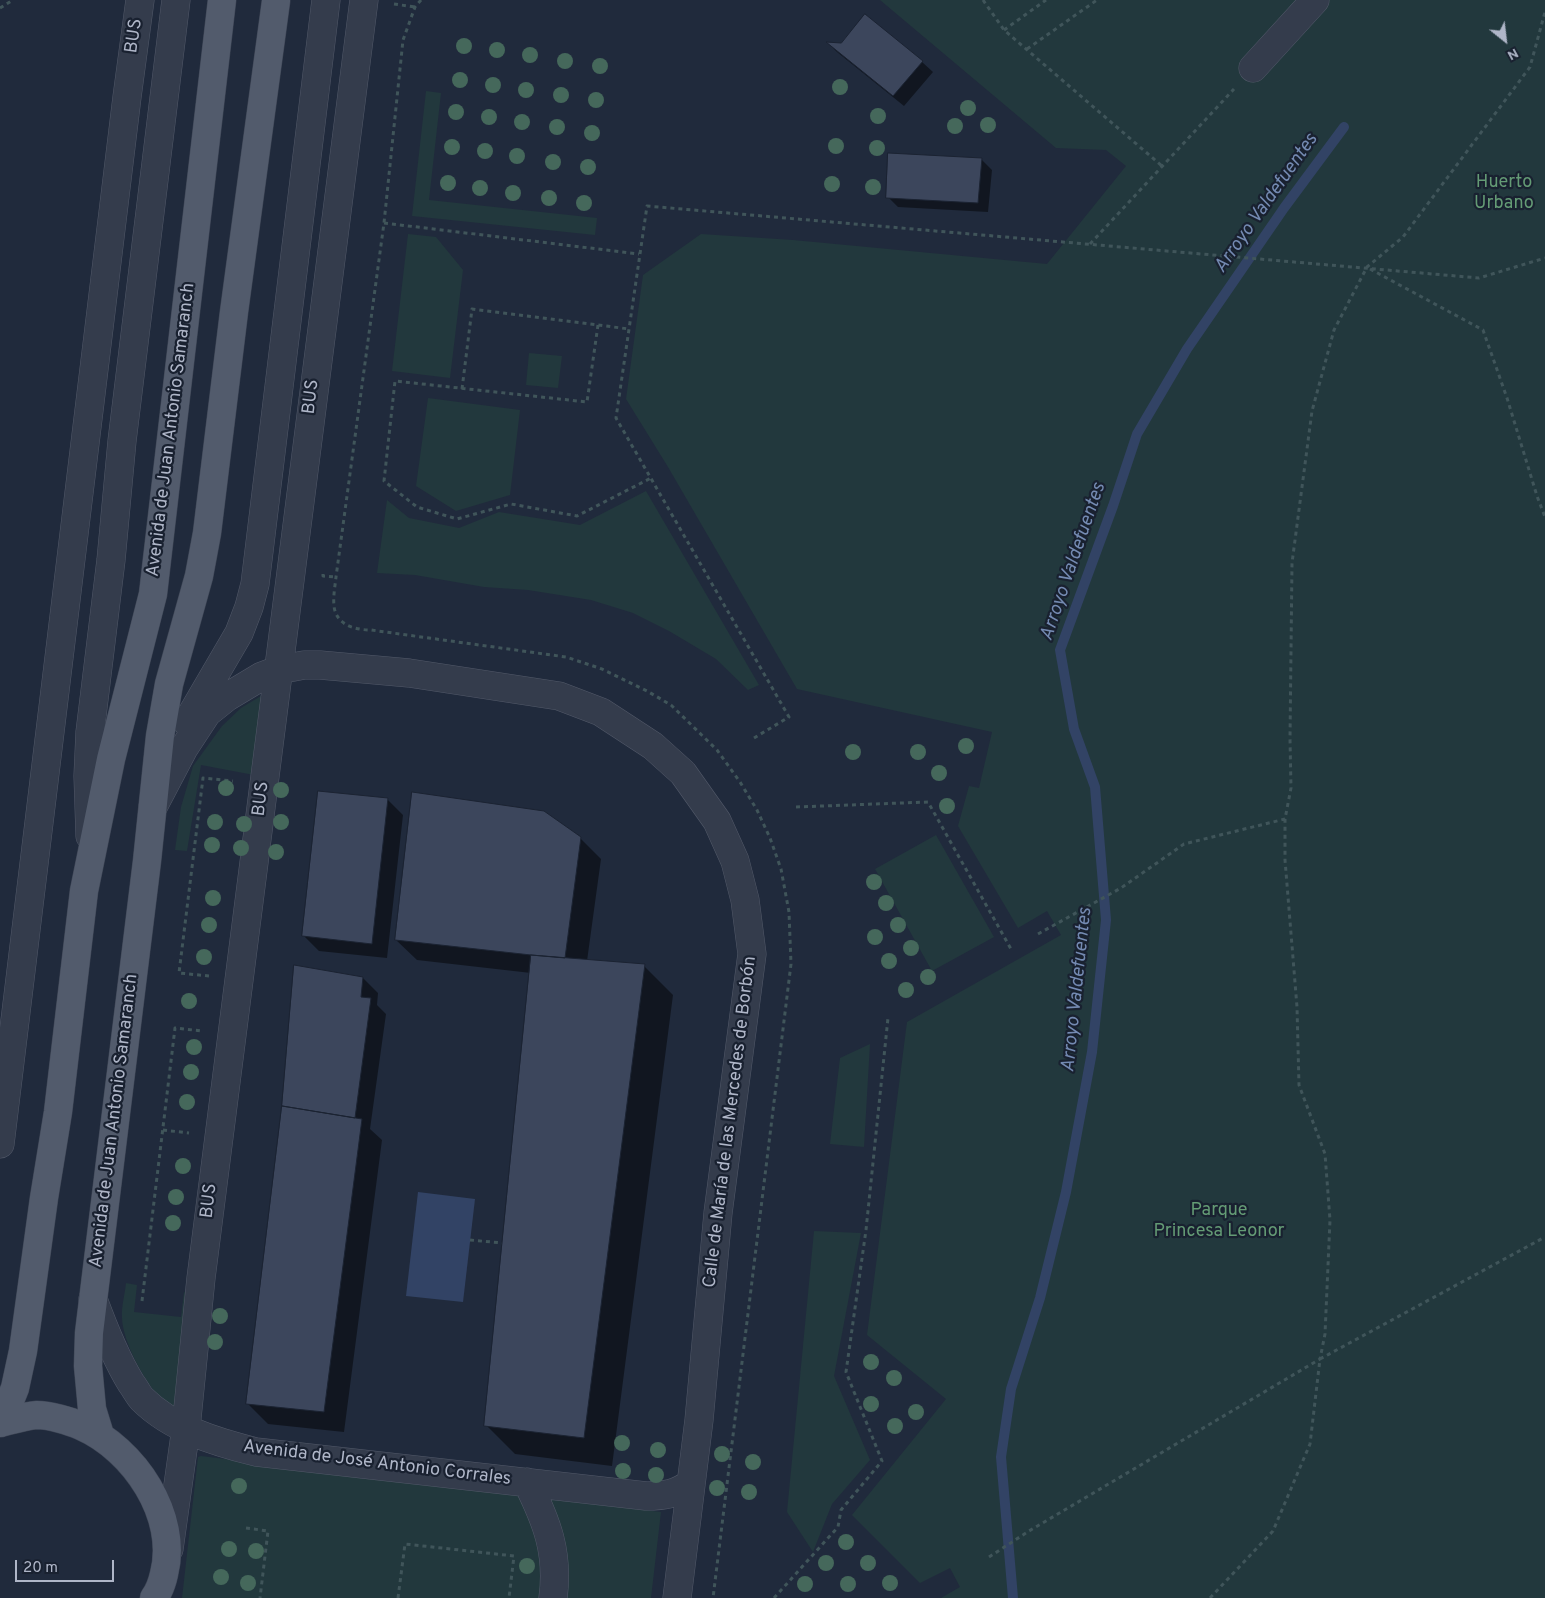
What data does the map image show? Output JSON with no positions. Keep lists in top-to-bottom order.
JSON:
{
  "streets": {
    "main road": ["Avenida de Juan Antonio Samaranch"],
    "street": ["BUS", "Calle de María de las Mercedes de Borbón", "Avenida de José Antonio Corrales"]
  },
  "crossings": [
    ["BUS", "Calle de María de las Mercedes de Borbón"],
    ["BUS", "Avenida de José Antonio Corrales"],
    ["Avenida de Juan Antonio Samaranch", "Calle de María de las Mercedes de Borbón"],
    ["Avenida de Juan Antonio Samaranch", "Avenida de José Antonio Corrales"],
    ["Calle de María de las Mercedes de Borbón", "Avenida de José Antonio Corrales"]
  ],
  "water": ["Arroyo Valdefuentes"],
  "parks": ["Huerto Urbano", "Parque Princesa Leonor"],
  "scale_bar": "20 m",
  "north": "bottom right"
}
